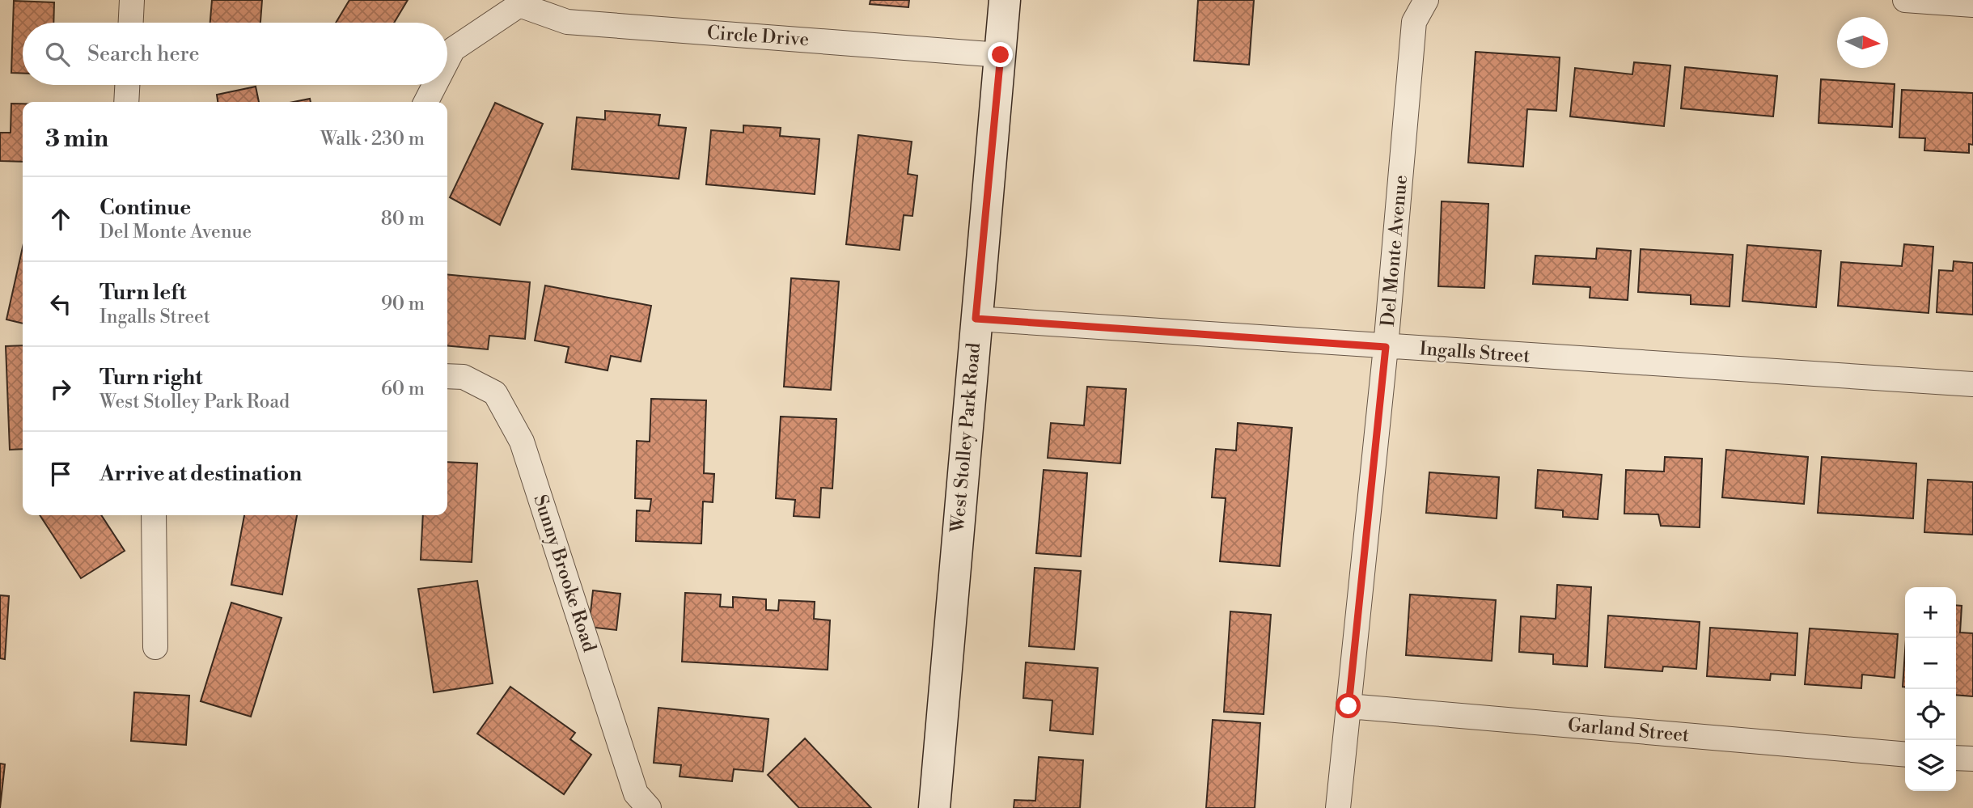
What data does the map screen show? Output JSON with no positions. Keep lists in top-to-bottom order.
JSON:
{
  "streets": {
    "main road": ["West Stolley Park Road"],
    "street": [
      "Circle Drive",
      "Del Monte Avenue",
      "Ingalls Street",
      "Sunny Brooke Road",
      "Garland Street"
    ]
  },
  "crossings": [
    ["Circle Drive", "West Stolley Park Road"],
    ["Del Monte Avenue", "Ingalls Street"],
    ["Del Monte Avenue", "Garland Street"],
    ["Ingalls Street", "West Stolley Park Road"]
  ],
  "north": "right",
  "page": {
    "search": "Search here",
    "heading": ["3 min", "Walk · 230 m"],
    "list": [
      ["Continue", "Del Monte Avenue", "80 m"],
      ["Turn left", "Ingalls Street", "90 m"],
      ["Turn right", "West Stolley Park Road", "60 m"],
      "Arrive at destination"
    ],
    "map_buttons": ["+", "−"]
  }
}
